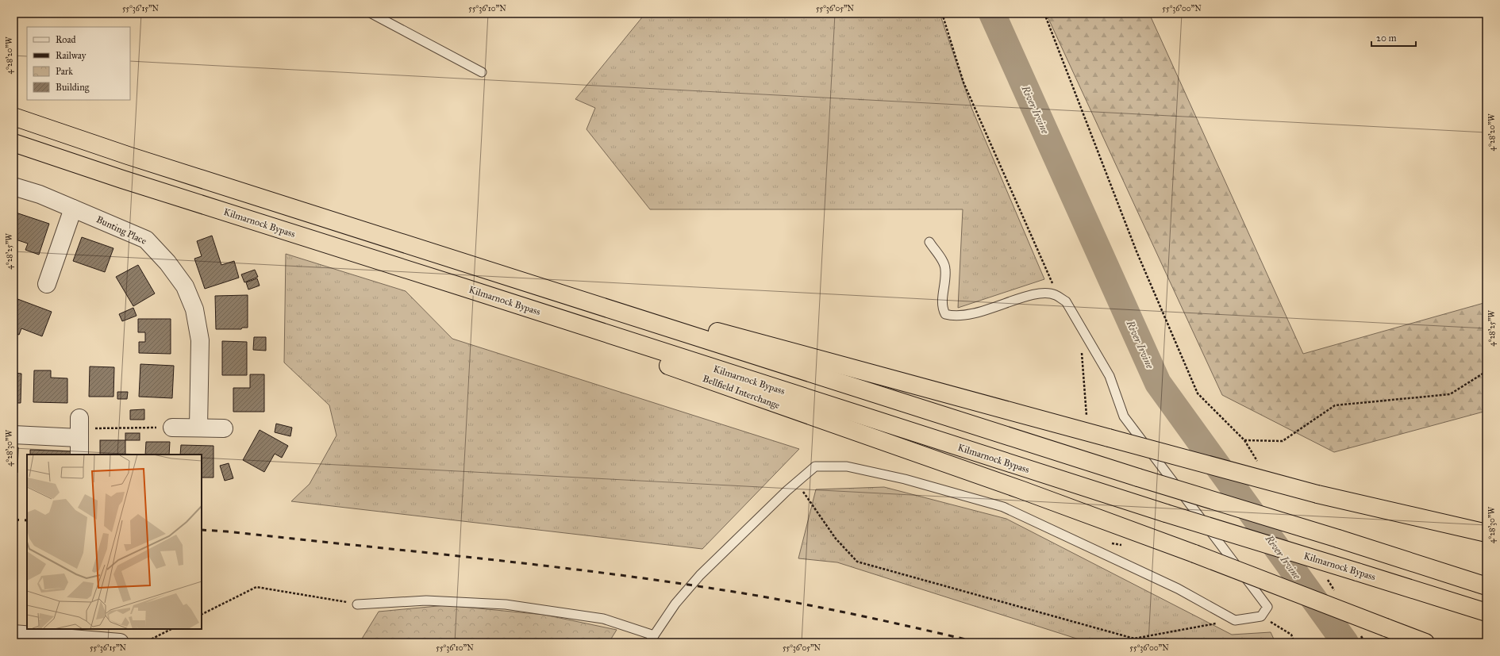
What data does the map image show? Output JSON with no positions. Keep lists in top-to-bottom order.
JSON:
{
  "streets": {
    "highway": ["Kilmarnock Bypass", "Bellfield Interchange"],
    "street": ["Bunting Place"]
  },
  "crossings": [
    ["Kilmarnock Bypass", "Bellfield Interchange"]
  ],
  "water": ["River Irvine"],
  "legend": [
    "Road",
    "Railway",
    "Park",
    "Building"
  ],
  "scale_bar": "20 m",
  "coordinates": [
    "55°36'15\"N",
    "55°36'10\"N",
    "55°36'05\"N",
    "55°36'00\"N",
    "4°28'20\"W",
    "4°28'25\"W",
    "4°28'30\"W"
  ]
}
